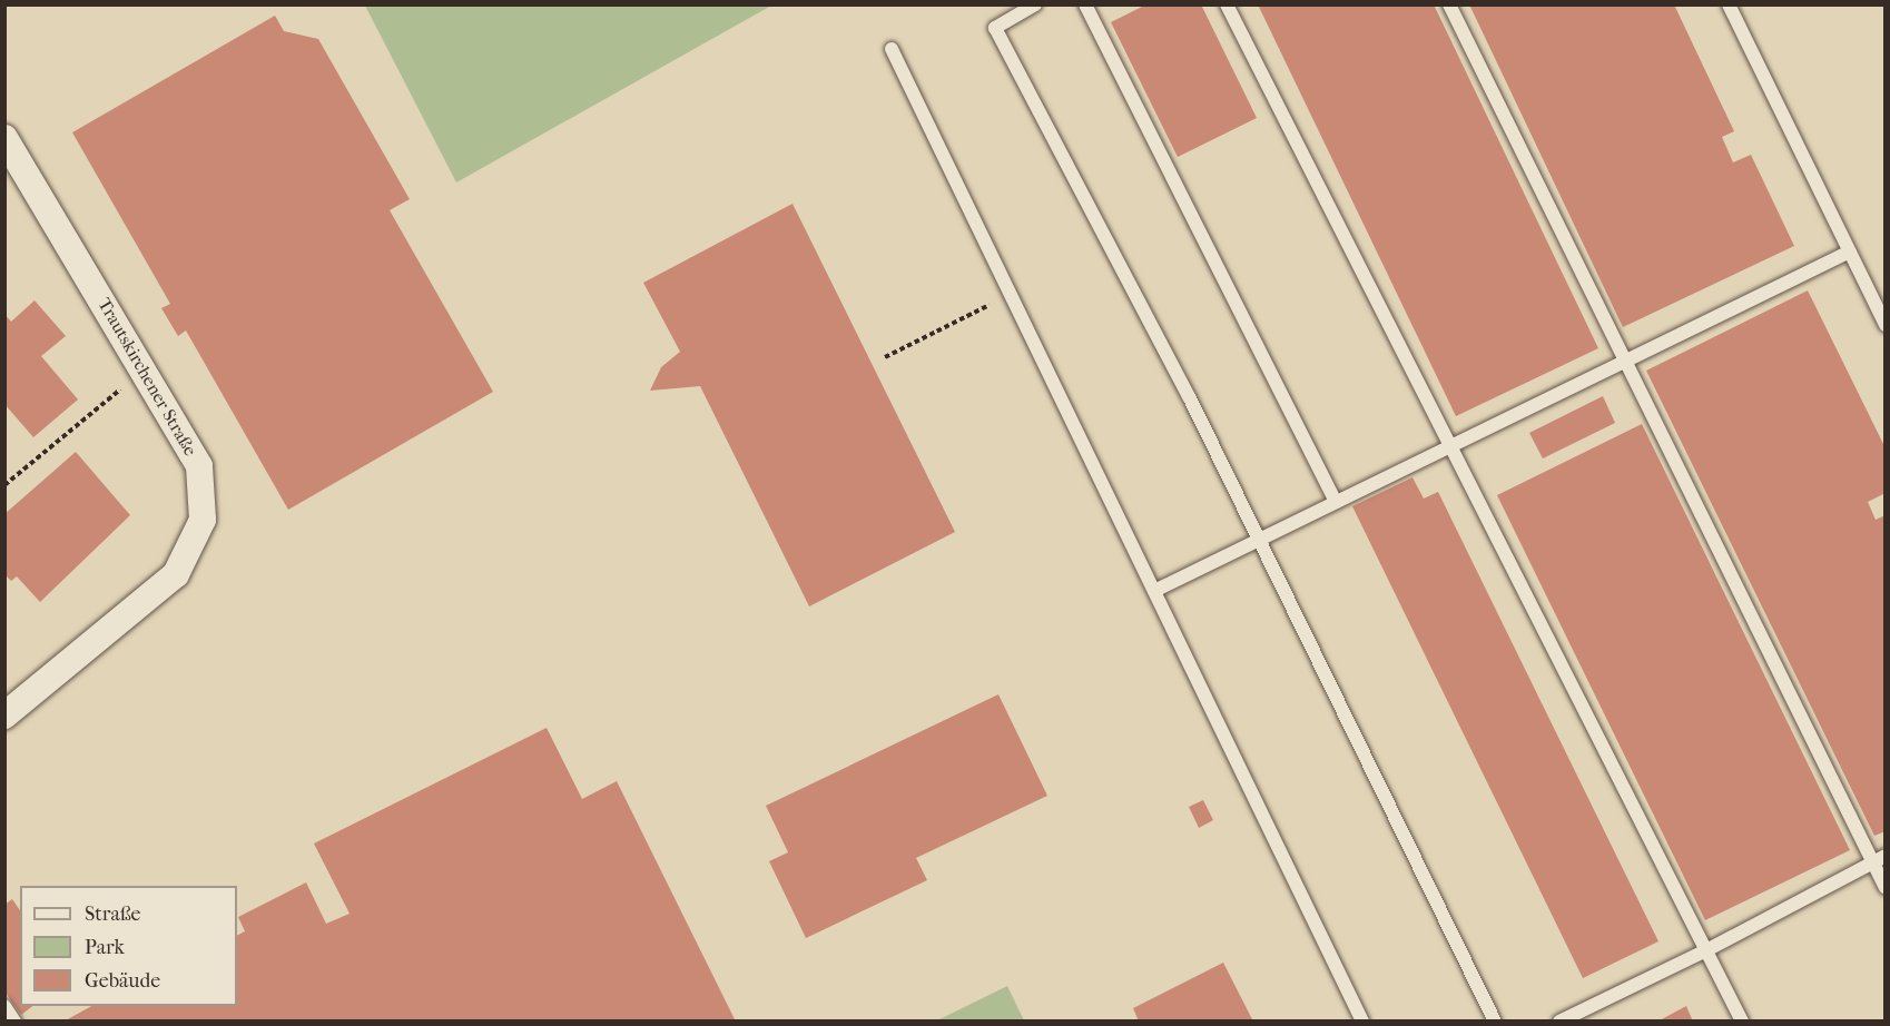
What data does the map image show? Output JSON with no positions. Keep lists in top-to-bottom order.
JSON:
{
  "streets": {
    "street": ["Trautskirchener Straße"]
  },
  "legend": ["Straße", "Park", "Gebäude"]
}
